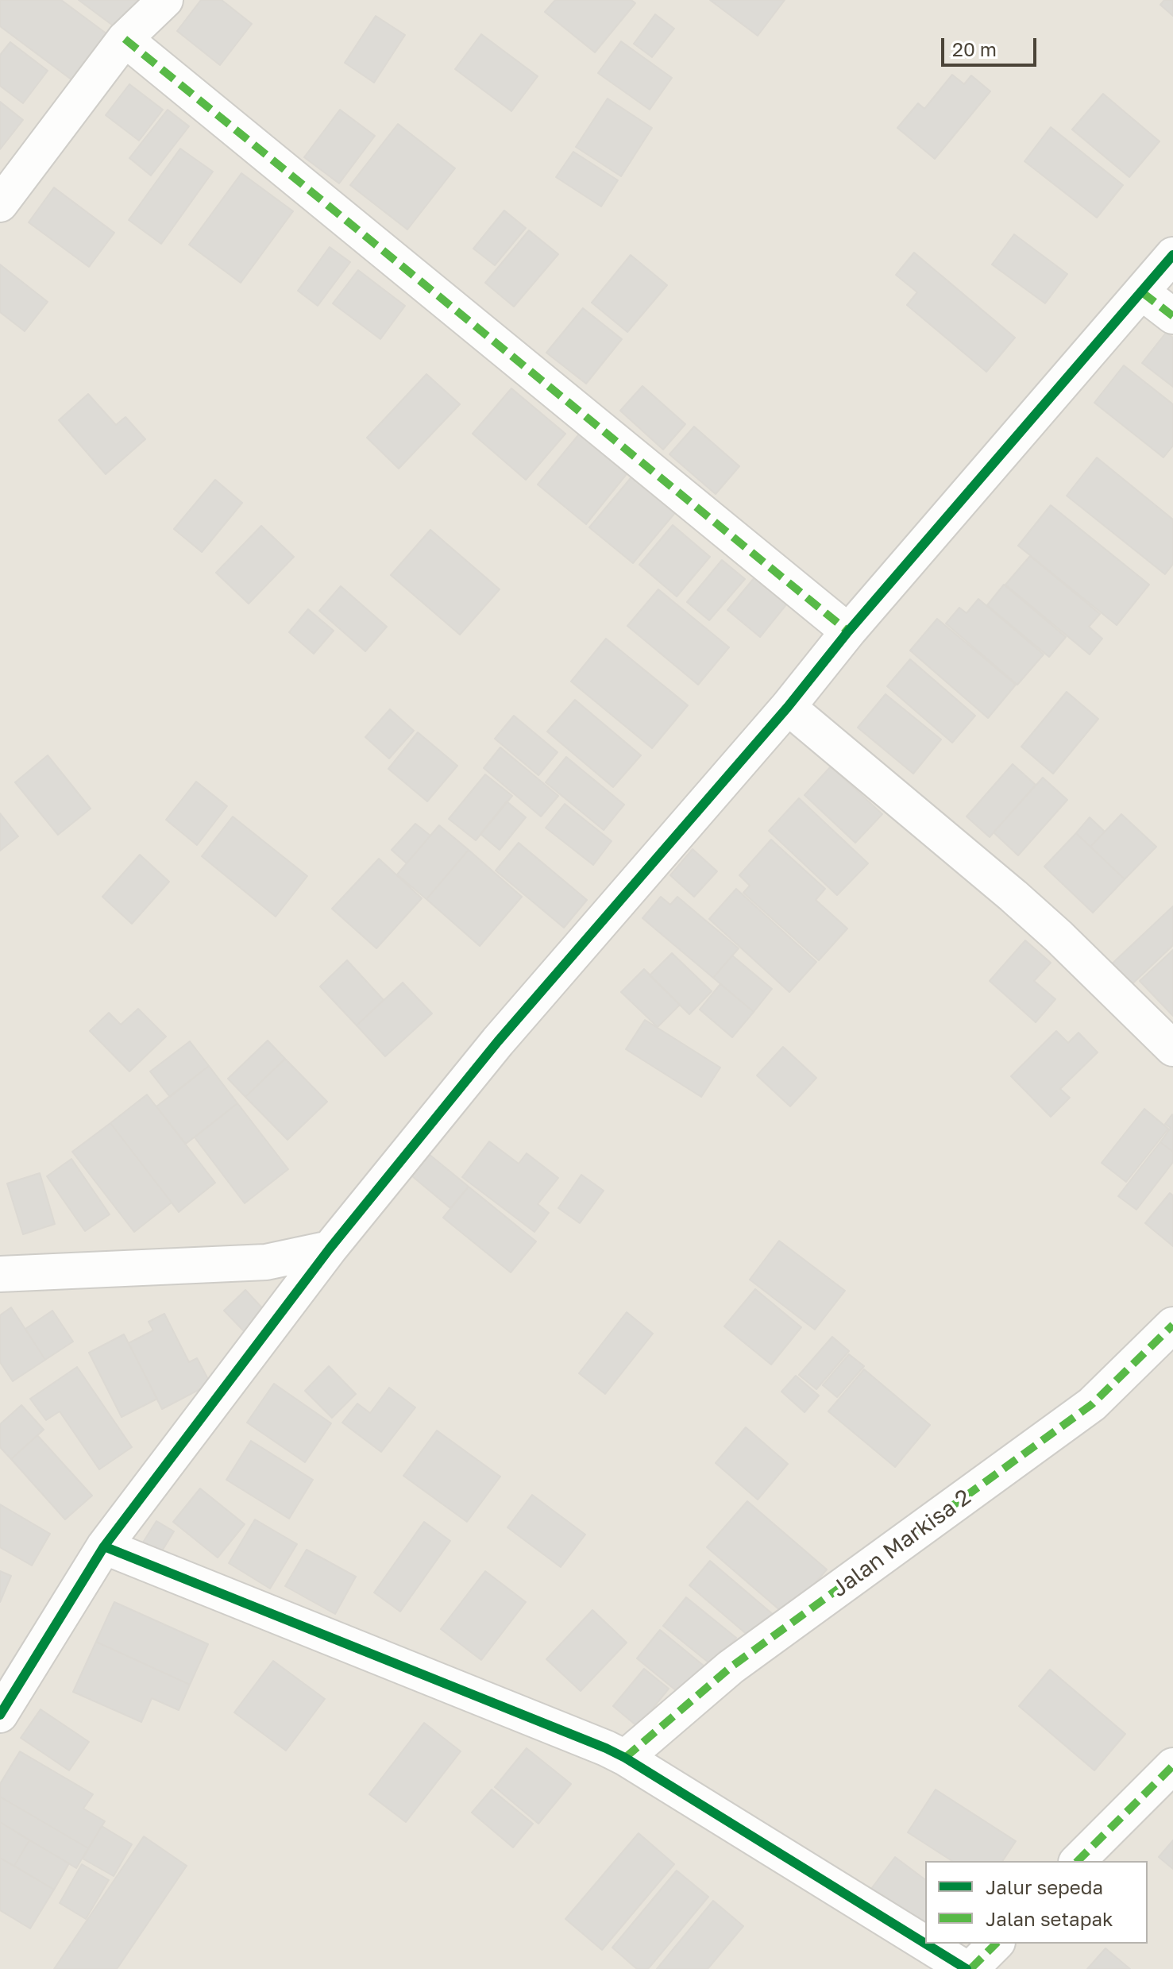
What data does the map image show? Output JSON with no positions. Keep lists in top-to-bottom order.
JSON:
{
  "streets": {
    "street": ["Jalan Markisa 2"]
  },
  "legend": ["Jalur sepeda", "Jalan setapak"],
  "scale_bar": "20 m"
}
